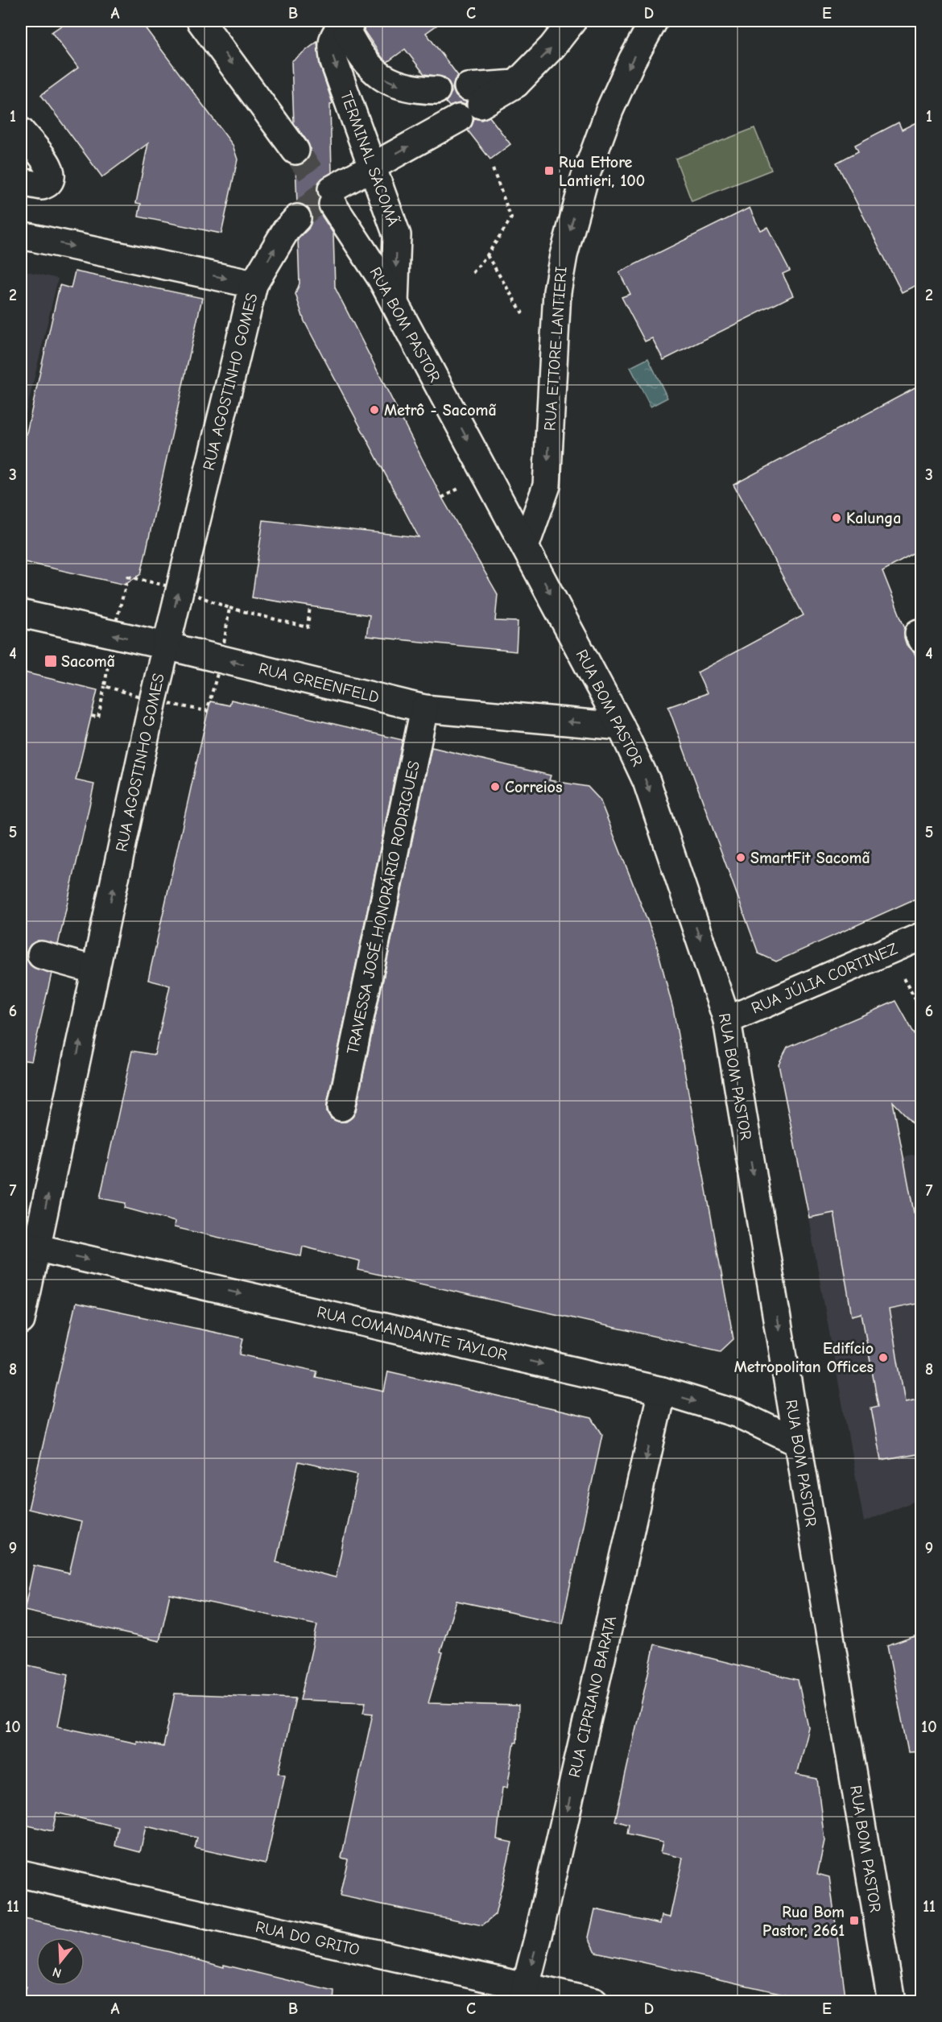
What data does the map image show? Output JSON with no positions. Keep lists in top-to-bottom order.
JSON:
{
  "streets": {
    "street": [
      "TERMINAL SACOMÃ",
      "RUA BOM PASTOR",
      "RUA ETTORE LANTIERI",
      "RUA AGOSTINHO GOMES",
      "RUA GREENFELD",
      "TRAVESSA JOSÉ HONORÁRIO RODRIGUES",
      "RUA JÚLIA CORTINEZ",
      "RUA COMANDANTE TAYLOR",
      "RUA CIPRIANO BARATA",
      "RUA DO GRITO"
    ]
  },
  "crossings": [
    ["TERMINAL SACOMÃ", "RUA BOM PASTOR"],
    ["RUA BOM PASTOR", "RUA ETTORE LANTIERI"],
    ["RUA BOM PASTOR", "RUA GREENFELD"],
    ["RUA BOM PASTOR", "RUA JÚLIA CORTINEZ"],
    ["RUA BOM PASTOR", "RUA COMANDANTE TAYLOR"],
    ["RUA AGOSTINHO GOMES", "RUA GREENFELD"],
    ["RUA AGOSTINHO GOMES", "RUA COMANDANTE TAYLOR"],
    ["RUA GREENFELD", "TRAVESSA JOSÉ HONORÁRIO RODRIGUES"],
    ["RUA COMANDANTE TAYLOR", "RUA CIPRIANO BARATA"],
    ["RUA CIPRIANO BARATA", "RUA DO GRITO"]
  ],
  "one_way": [
    "TERMINAL SACOMÃ",
    "RUA BOM PASTOR",
    "RUA ETTORE LANTIERI",
    "RUA AGOSTINHO GOMES",
    "RUA GREENFELD",
    "RUA COMANDANTE TAYLOR",
    "RUA CIPRIANO BARATA"
  ],
  "places": {
    "transit": ["Rua Ettore Lantieri, 100", "Sacomã", "Rua Bom Pastor, 2661"],
    "other": [
      "Metrô - Sacomã",
      "Kalunga",
      "Correios",
      "SmartFit Sacomã",
      "Edifício Metropolitan Offices"
    ]
  },
  "north": "bottom",
  "grid": {
    "columns": [
      "A",
      "B",
      "C",
      "D",
      "E"
    ],
    "rows": [
      "1",
      "2",
      "3",
      "4",
      "5",
      "6",
      "7",
      "8",
      "9",
      "10",
      "11"
    ]
  }
}
